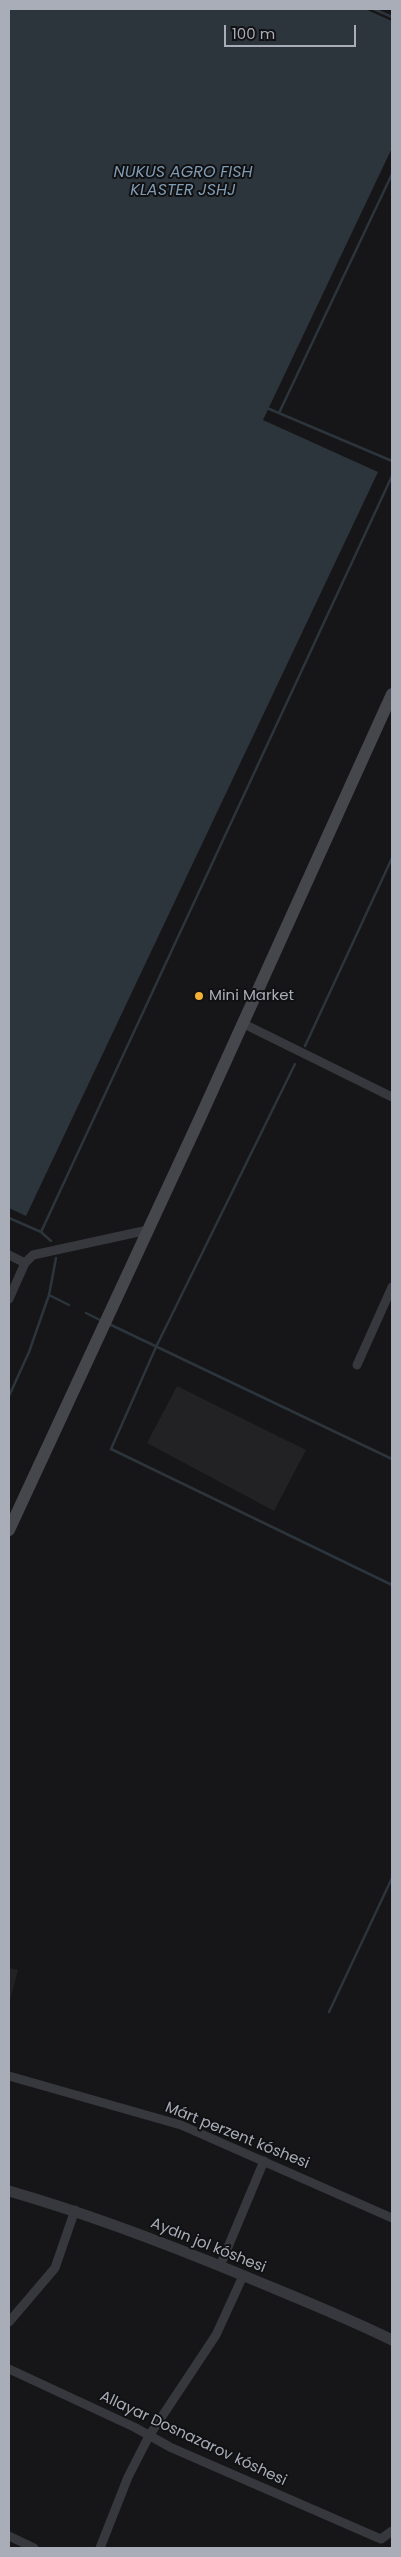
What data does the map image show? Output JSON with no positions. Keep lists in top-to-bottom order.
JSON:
{
  "streets": {
    "street": ["Márt perzent kóshesi", "Aydın jol kóshesi", "Allayar Dosnazarov kóshesi"]
  },
  "water": ["NUKUS AGRO FISH KLASTER JSHJ"],
  "places": ["Mini Market"],
  "scale_bar": "100 m"
}
